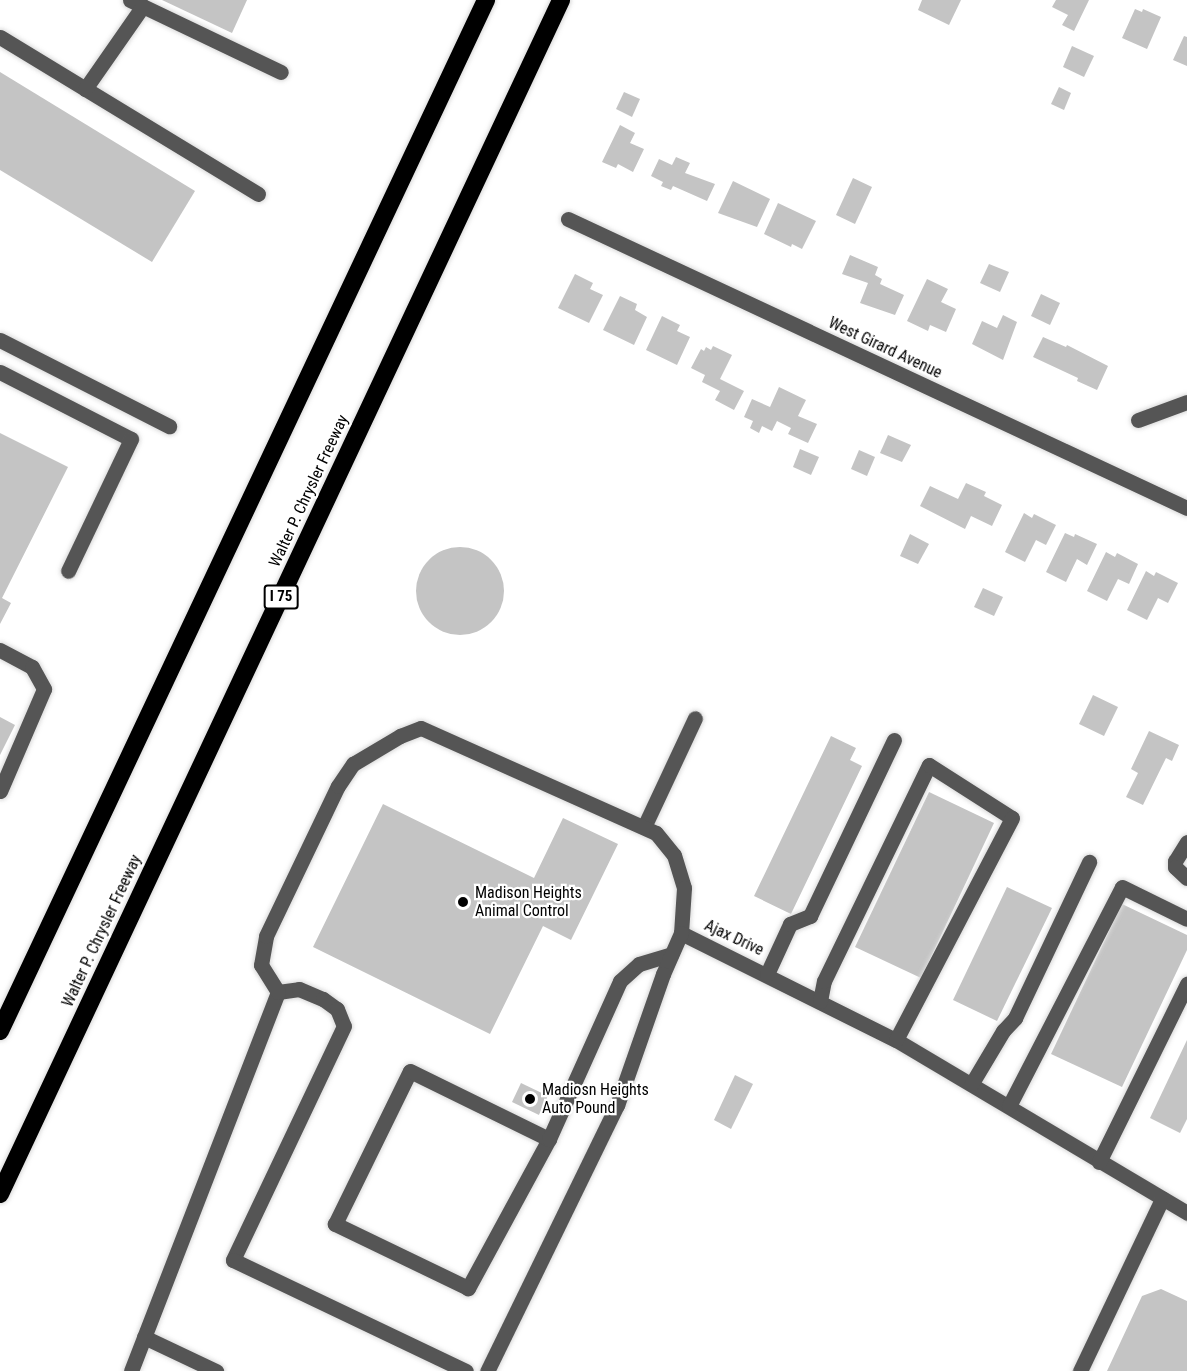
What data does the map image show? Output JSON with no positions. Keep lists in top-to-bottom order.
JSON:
{
  "streets": {
    "highway": ["Walter P. Chrysler Freeway", "I 75"],
    "street": ["West Girard Avenue", "Ajax Drive"]
  },
  "places": ["Madison Heights Animal Control", "Madiosn Heights Auto Pound"]
}
